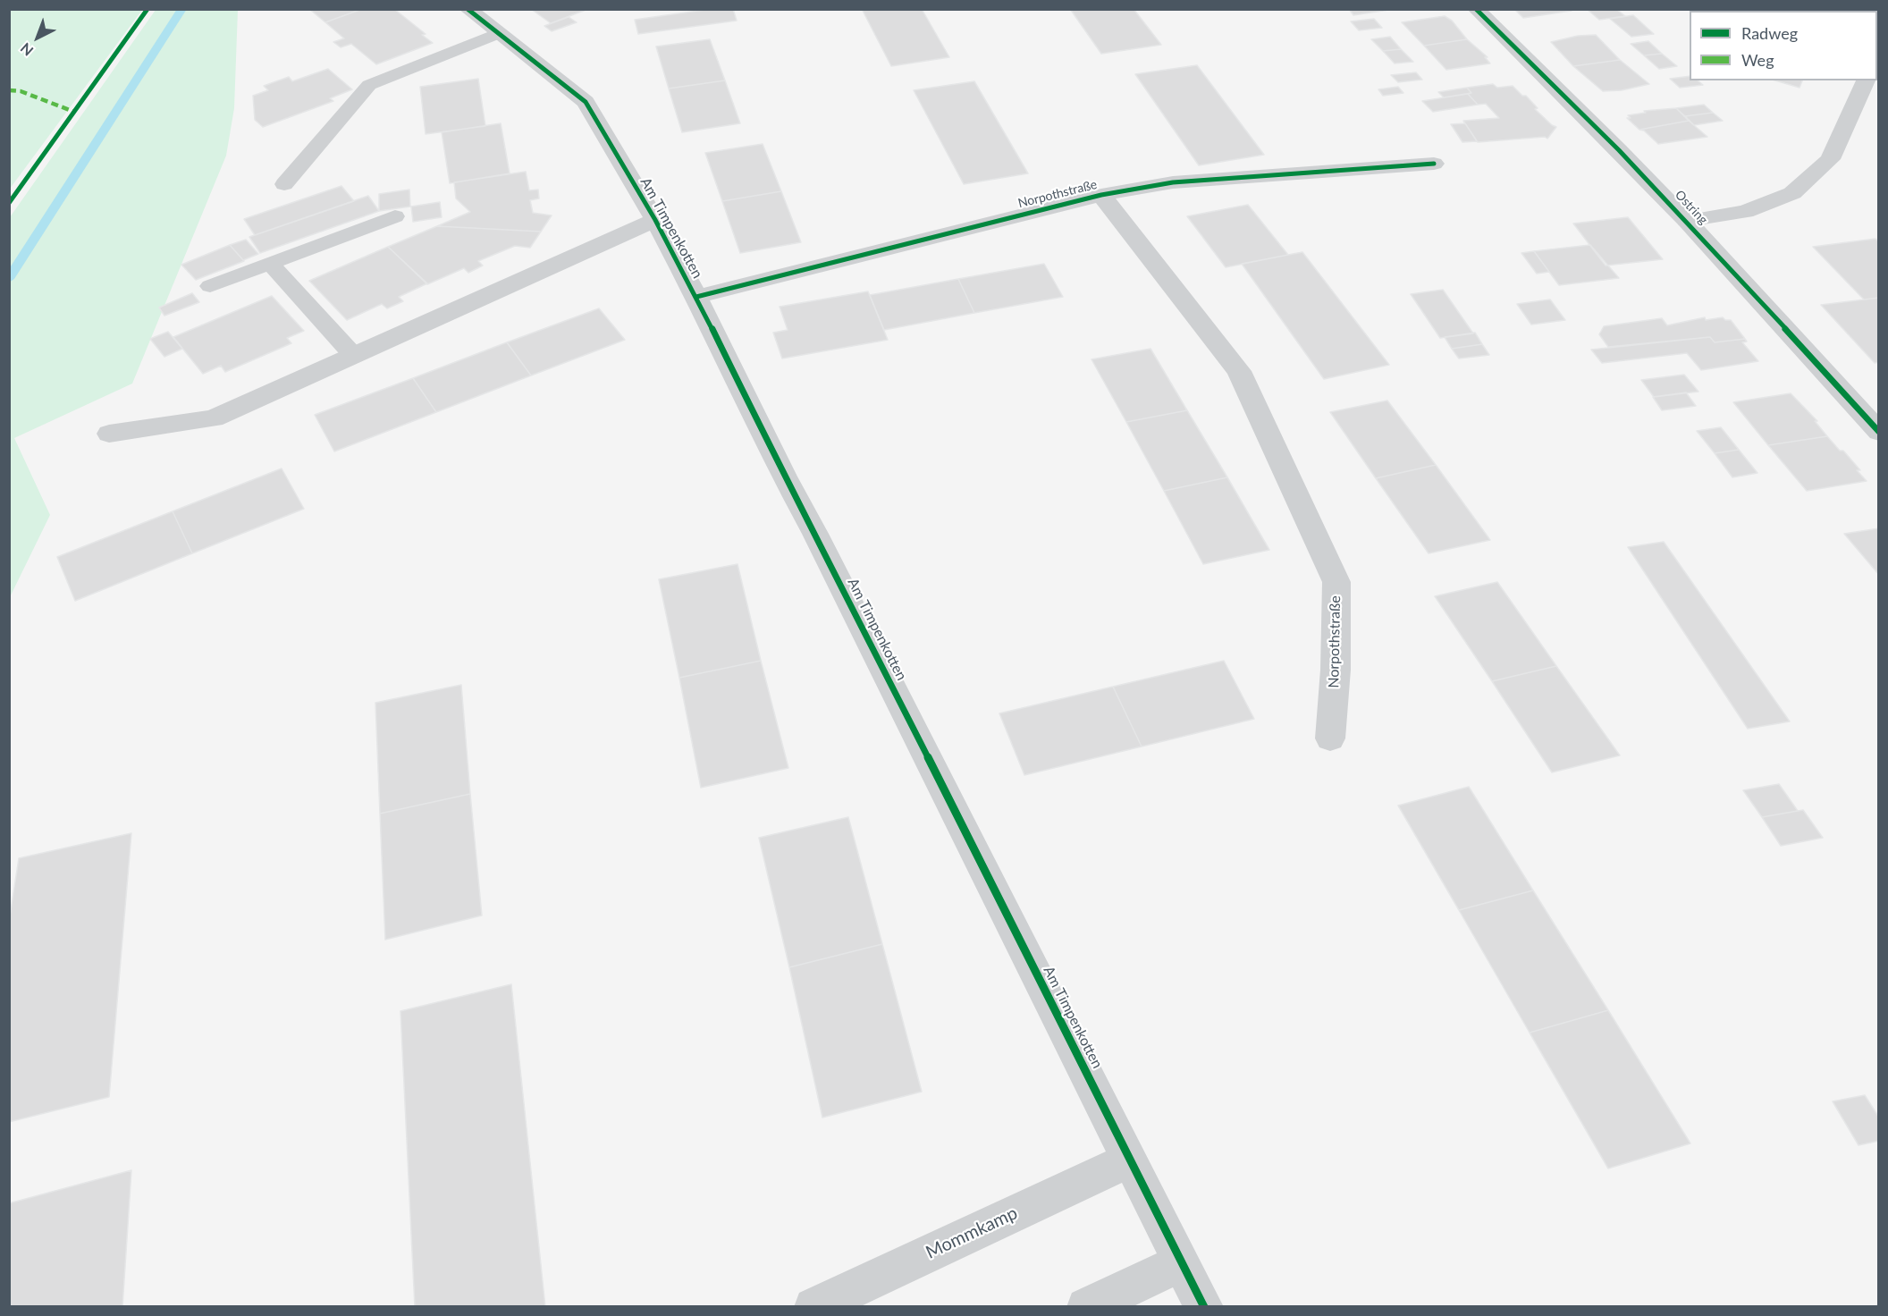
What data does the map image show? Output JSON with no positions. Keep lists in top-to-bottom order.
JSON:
{
  "streets": {
    "street": [
      "Norpothstraße",
      "Ostring",
      "Am Timpenkotten",
      "Mommkamp"
    ]
  },
  "crossings": [
    ["Norpothstraße", "Am Timpenkotten"],
    ["Am Timpenkotten", "Mommkamp"]
  ],
  "legend": ["Radweg", "Weg"],
  "north": "bottom left"
}
